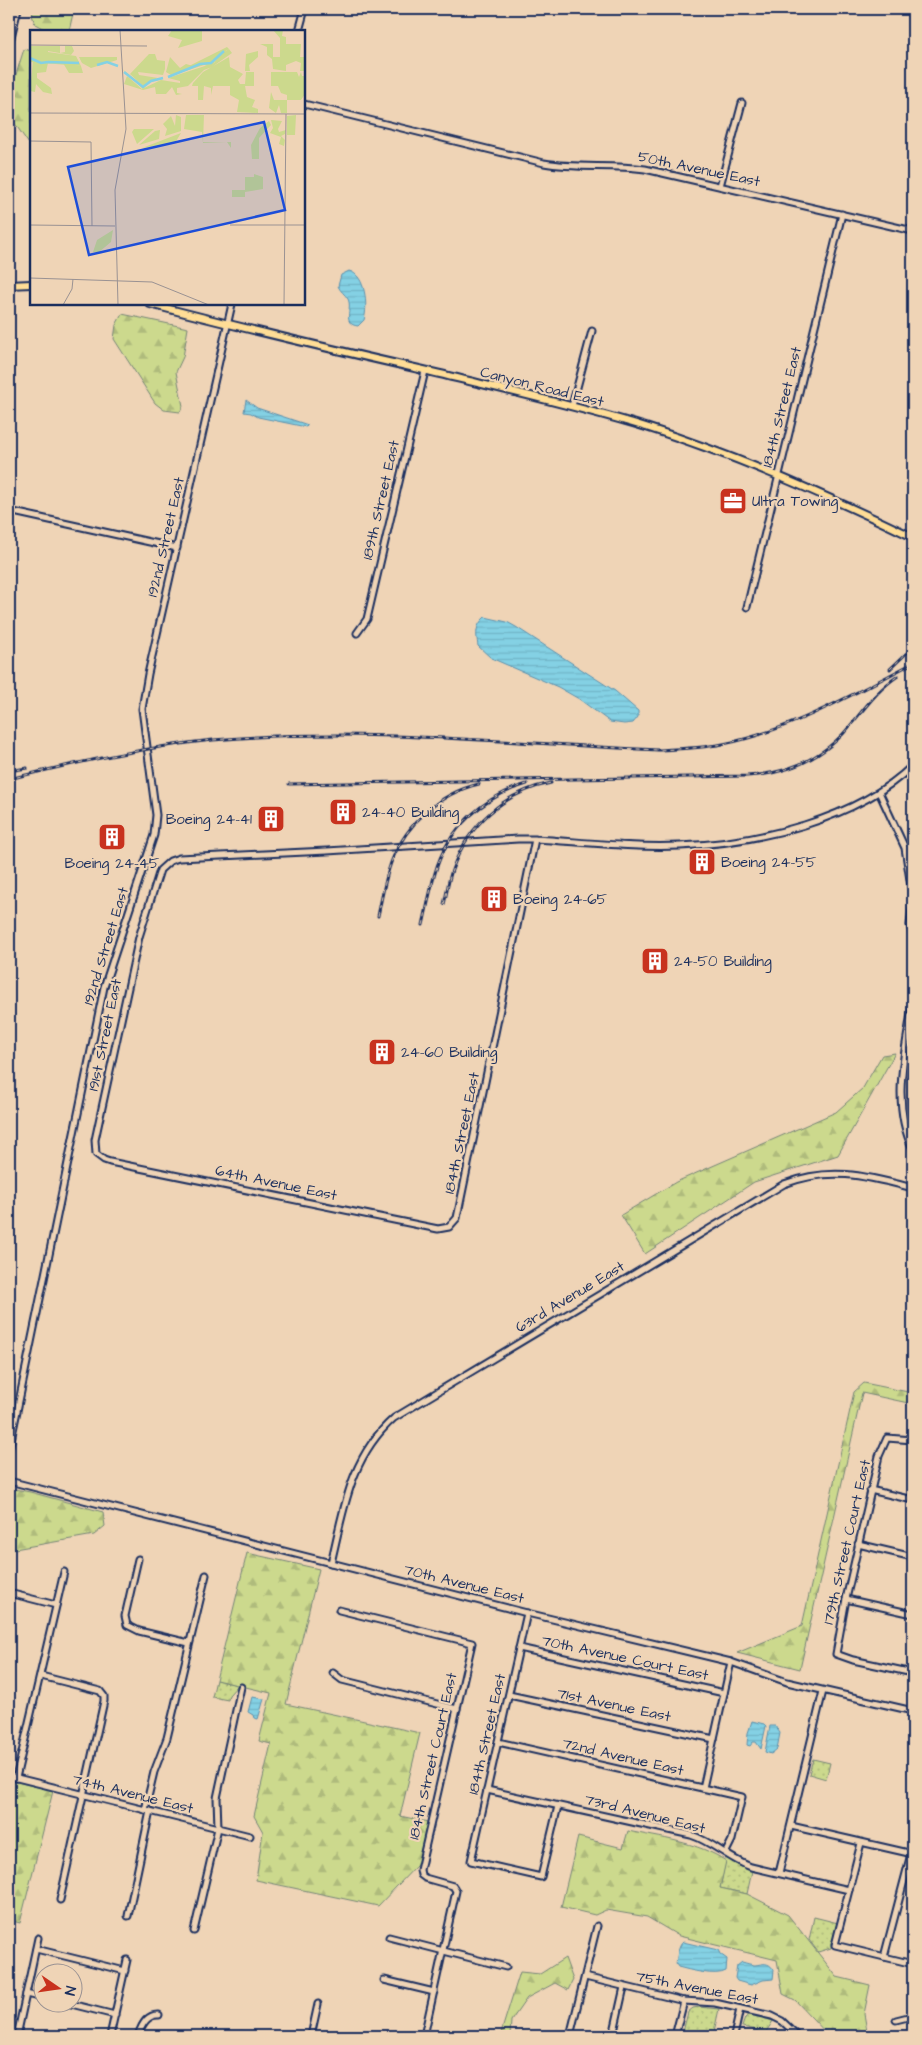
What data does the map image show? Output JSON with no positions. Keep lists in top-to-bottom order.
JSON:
{
  "streets": {
    "main road": ["Canyon Road East"],
    "street": [
      "50th Avenue East",
      "184th Street East",
      "189th Street East",
      "192nd Street East",
      "191st Street East",
      "64th Avenue East",
      "63rd Avenue East",
      "179th Street Court East",
      "70th Avenue East",
      "70th Avenue Court East",
      "71st Avenue East",
      "184th Street Court East",
      "72nd Avenue East",
      "74th Avenue East",
      "73rd Avenue East",
      "75th Avenue East"
    ]
  },
  "crossings": [
    ["50th Avenue East", "184th Street East"],
    ["Canyon Road East", "184th Street East"],
    ["Canyon Road East", "189th Street East"],
    ["Canyon Road East", "192nd Street East"],
    ["184th Street East", "191st Street East"],
    ["184th Street East", "64th Avenue East"],
    ["184th Street East", "70th Avenue East"],
    ["184th Street East", "70th Avenue Court East"],
    ["184th Street East", "71st Avenue East"],
    ["184th Street East", "72nd Avenue East"],
    ["184th Street East", "73rd Avenue East"],
    ["191st Street East", "64th Avenue East"],
    ["63rd Avenue East", "70th Avenue East"],
    ["72nd Avenue East", "73rd Avenue East"]
  ],
  "places": {
    "office": ["Ultra Towing"],
    "building": [
      "24-40 Building",
      "Boeing 24-41",
      "Boeing 24-45",
      "Boeing 24-55",
      "Boeing 24-65",
      "24-50 Building",
      "24-60 Building"
    ]
  },
  "north": "right"
}
